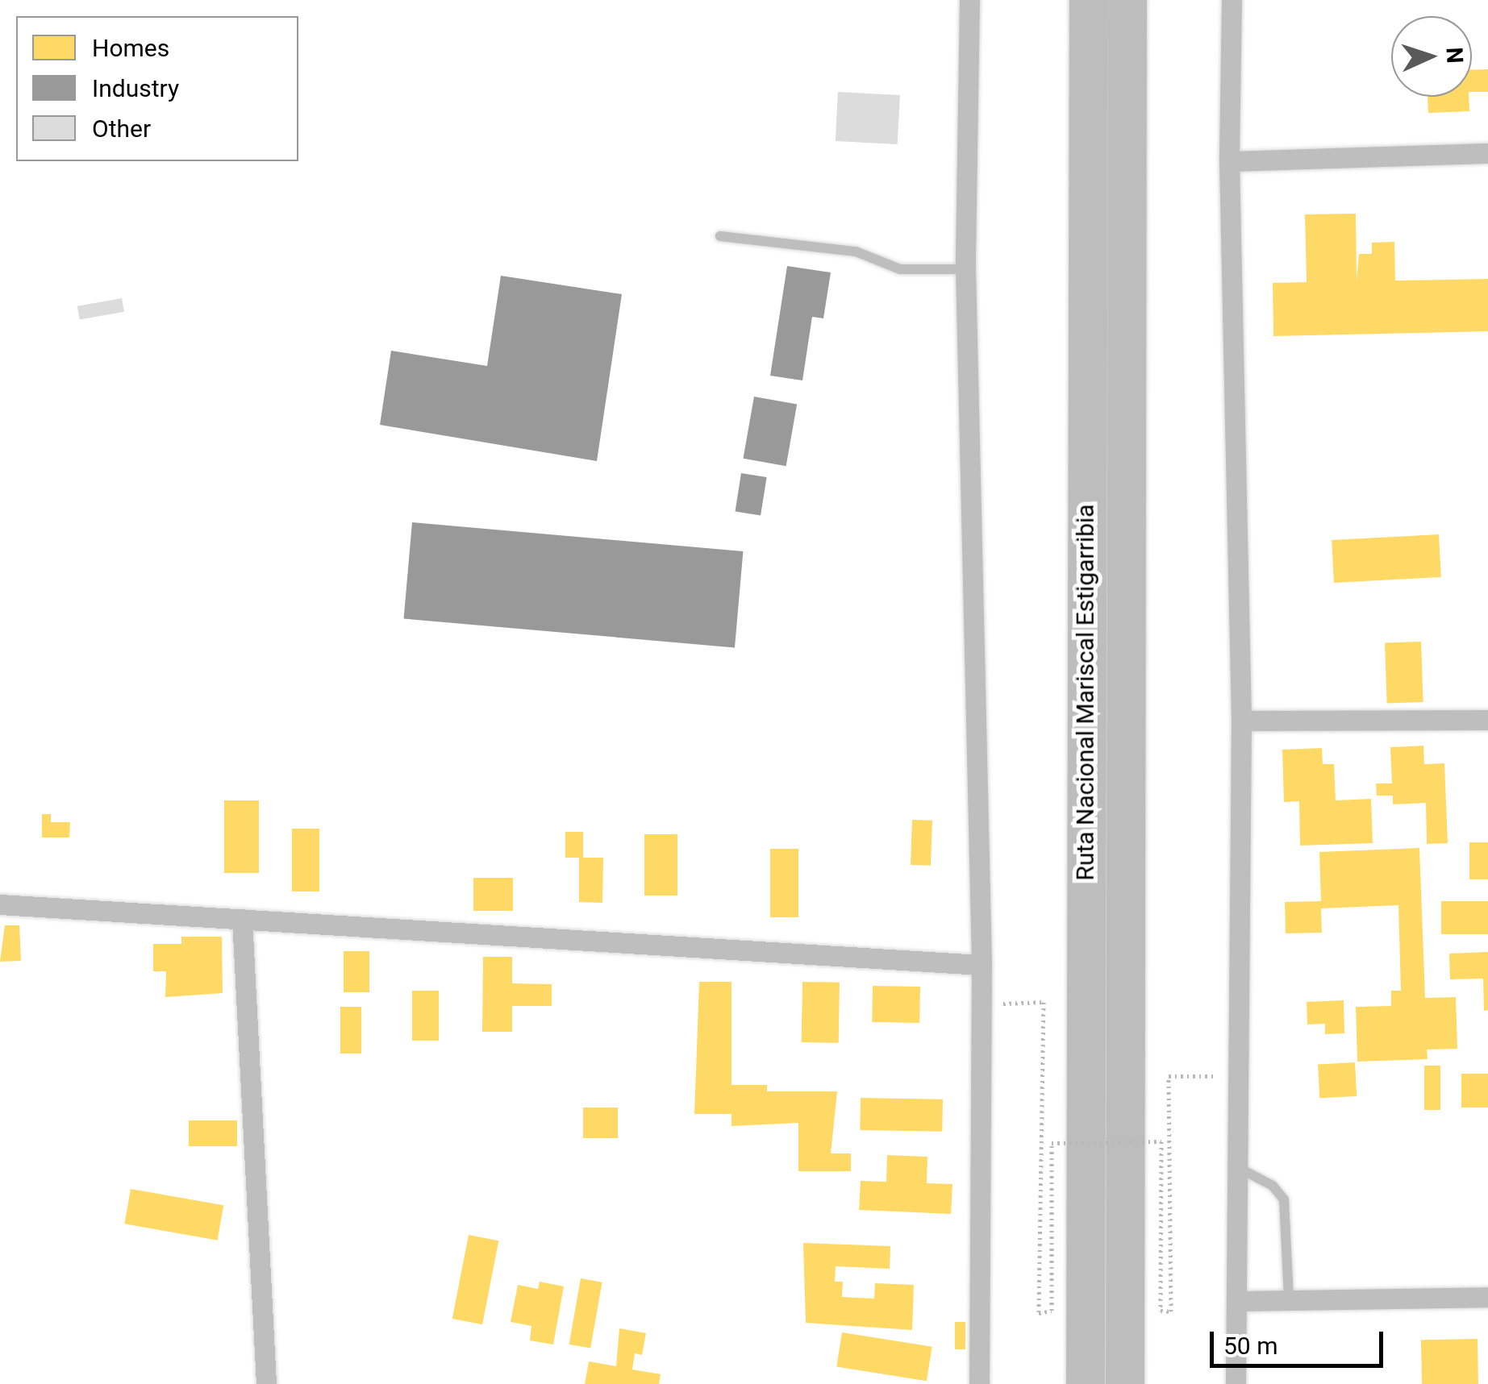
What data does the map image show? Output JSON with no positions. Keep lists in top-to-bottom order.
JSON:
{
  "streets": {
    "highway": ["Ruta Nacional Mariscal Estigarribia"]
  },
  "legend": ["Homes", "Industry", "Other"],
  "scale_bar": "50 m",
  "north": "right"
}
